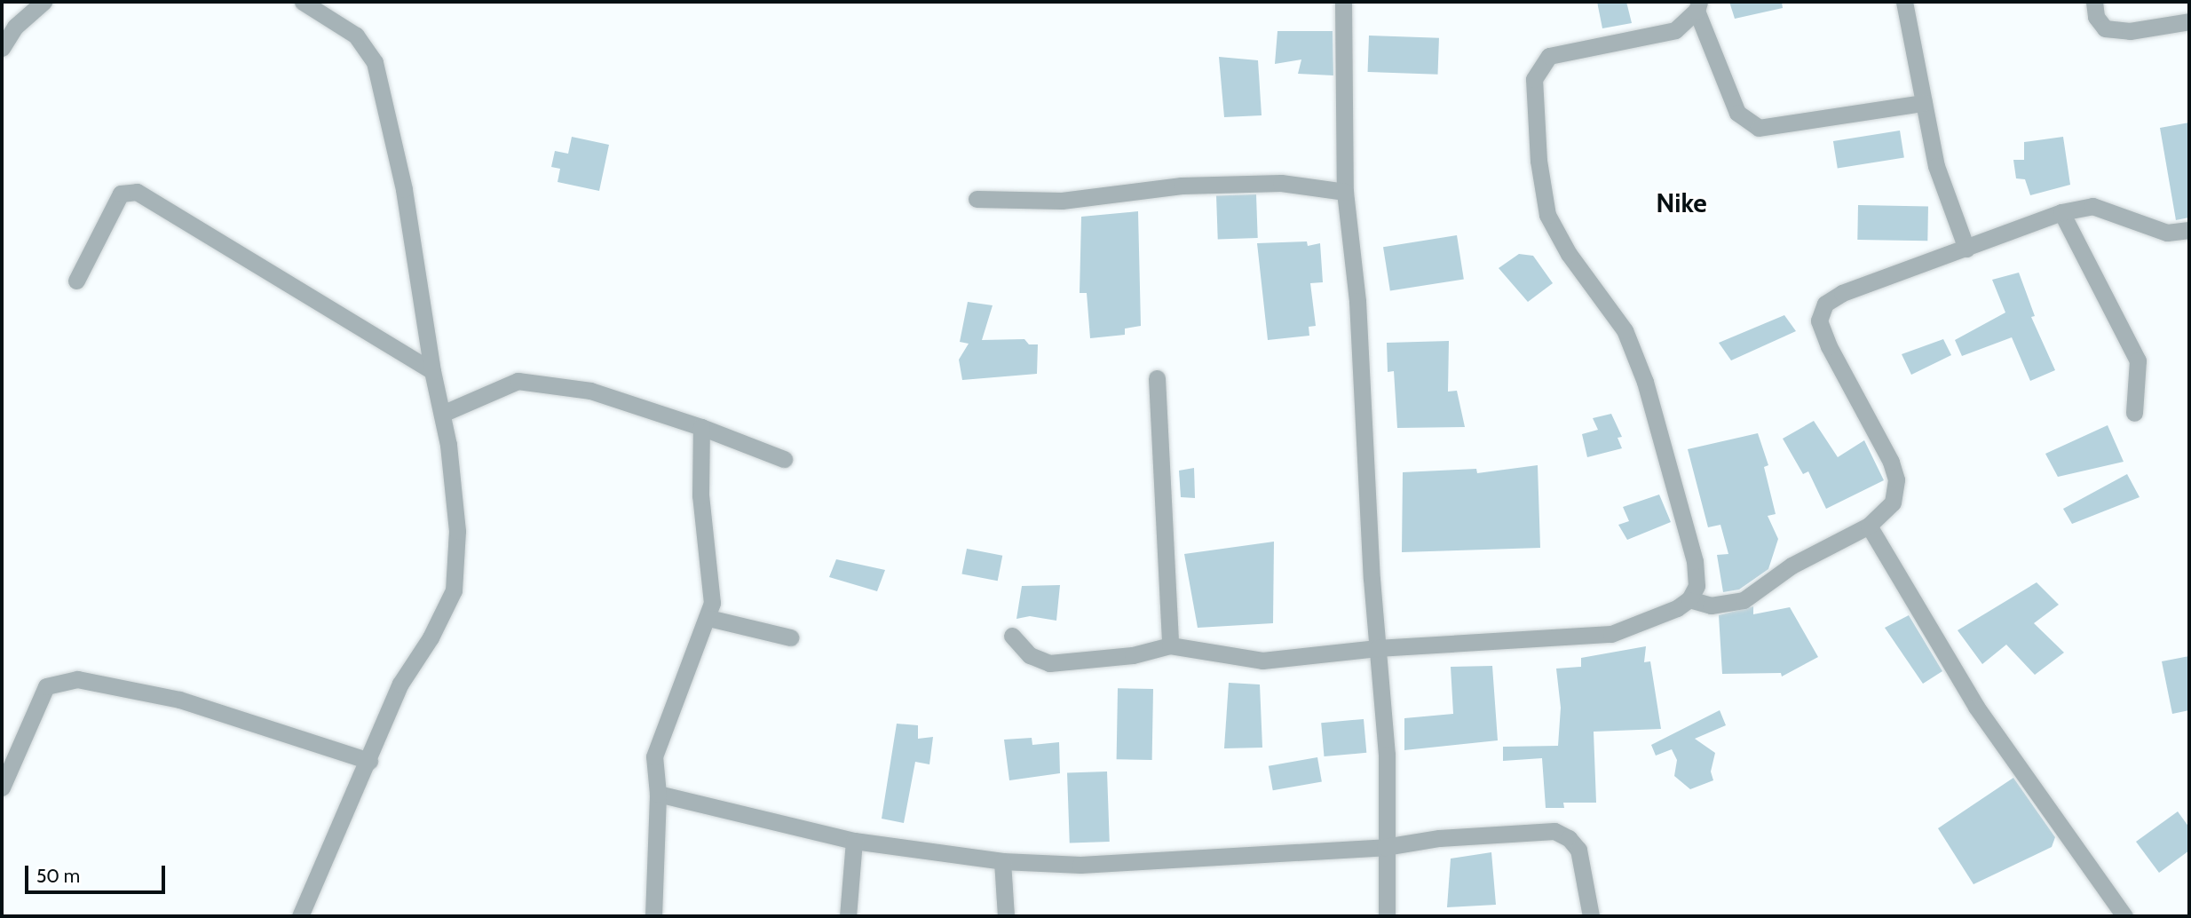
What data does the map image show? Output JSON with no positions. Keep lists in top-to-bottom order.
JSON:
{
  "districts": ["Nike"],
  "scale_bar": "50 m"
}
